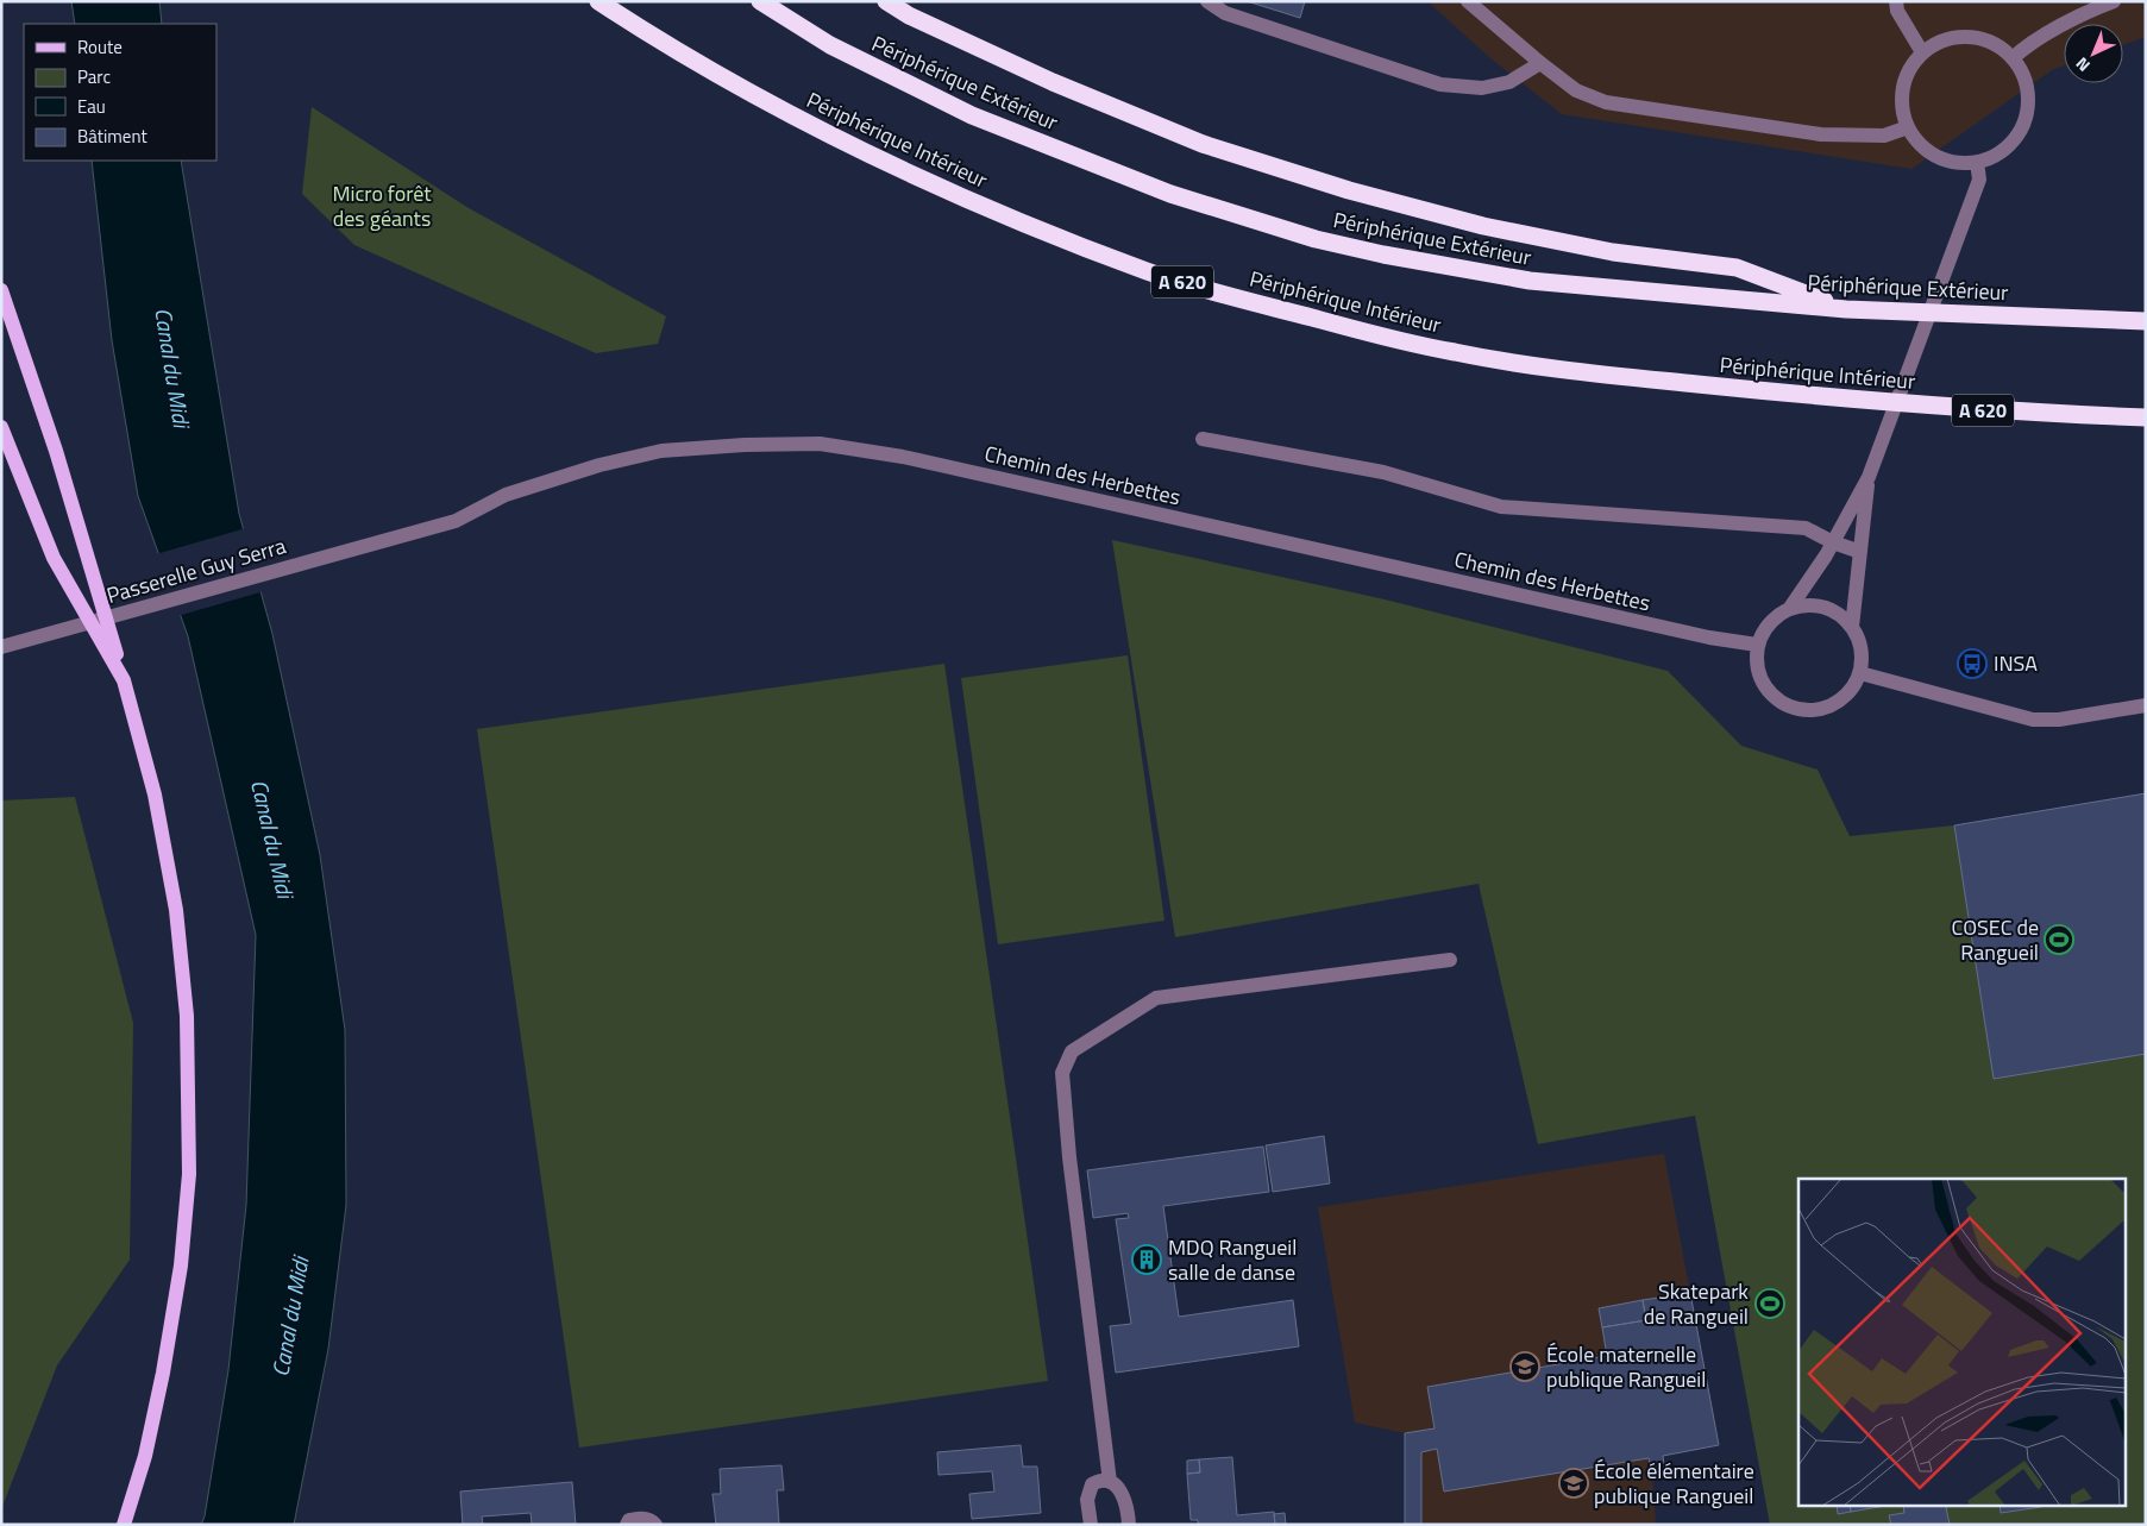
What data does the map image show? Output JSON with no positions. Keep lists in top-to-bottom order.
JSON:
{
  "streets": {
    "highway": ["Périphérique Extérieur", "Périphérique Intérieur", "A 620"],
    "street": ["Chemin des Herbettes", "Passerelle Guy Serra"]
  },
  "crossings": [
    ["Chemin des Herbettes", "Passerelle Guy Serra"]
  ],
  "water": ["Canal du Midi"],
  "parks": ["Micro forêt des géants"],
  "places": {
    "bus stop": ["INSA"],
    "sports": ["COSEC de Rangueil", "Skatepark de Rangueil"],
    "building": ["MDQ Rangueil salle de danse"],
    "school or university": ["École maternelle publique Rangueil", "École élémentaire publique Rangueil"]
  },
  "legend": [
    "Route",
    "Parc",
    "Eau",
    "Bâtiment"
  ],
  "north": "bottom left"
}
